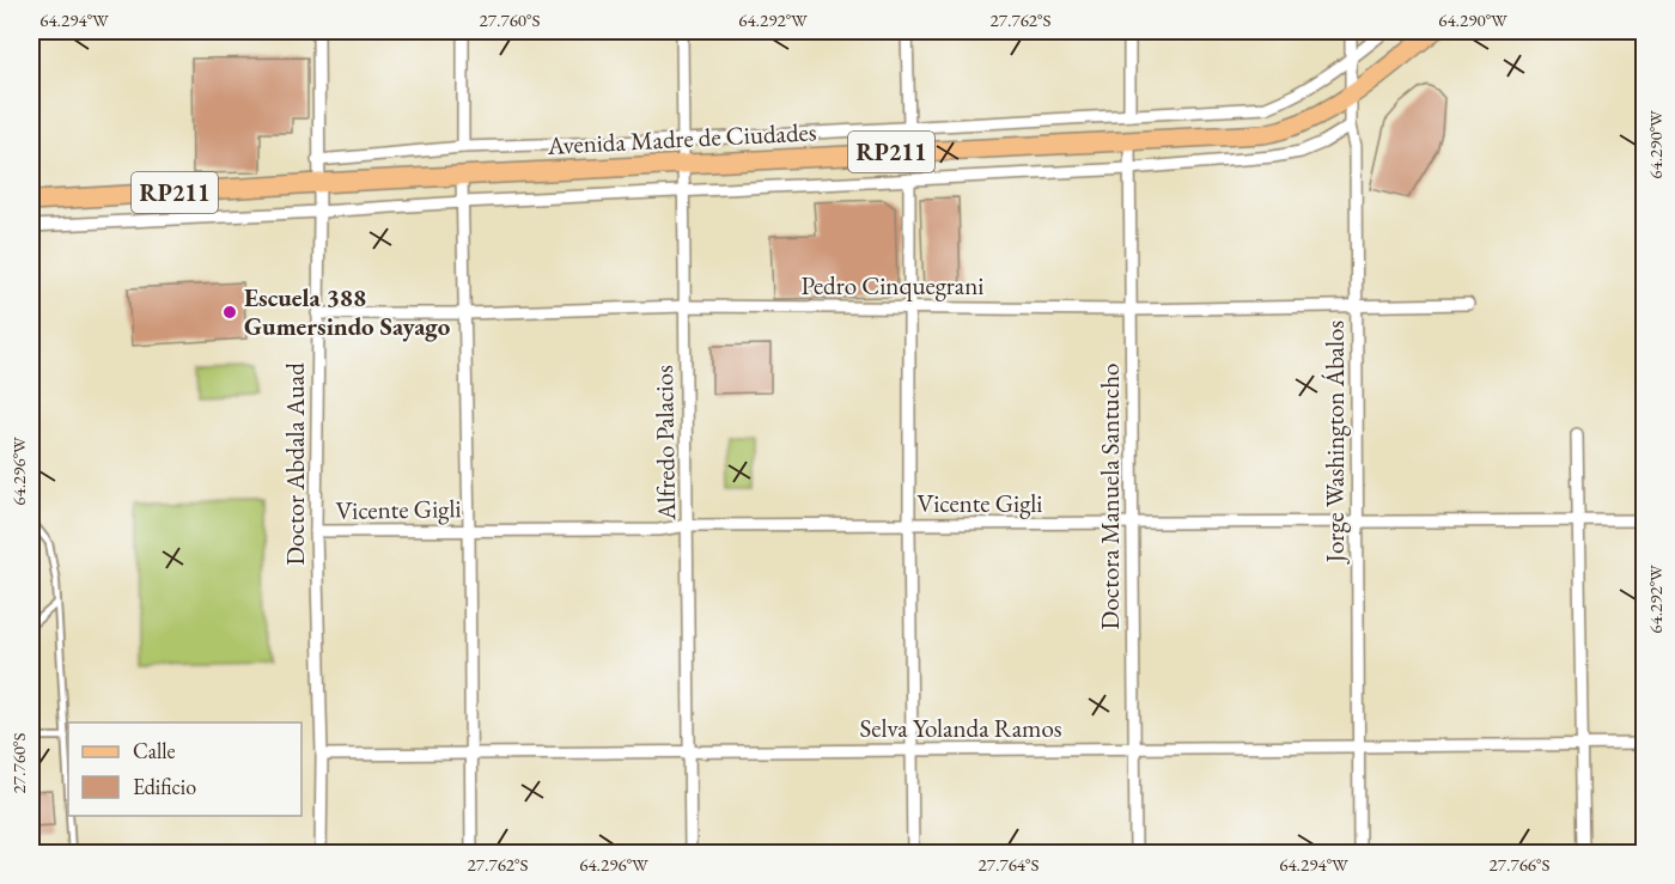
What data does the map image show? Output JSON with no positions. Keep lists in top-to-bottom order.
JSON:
{
  "streets": {
    "main road": ["Avenida Madre de Ciudades", "RP211"],
    "street": [
      "Pedro Cinquegrani",
      "Jorge Washington Ábalos",
      "Alfredo Palacios",
      "Doctor Abdala Auad",
      "Doctora Manuela Santucho",
      "Vicente Gigli",
      "Selva Yolanda Ramos"
    ]
  },
  "crossings": [
    ["Avenida Madre de Ciudades", "Jorge Washington Ábalos"],
    ["Avenida Madre de Ciudades", "Alfredo Palacios"],
    ["Avenida Madre de Ciudades", "Doctor Abdala Auad"],
    ["Avenida Madre de Ciudades", "Doctora Manuela Santucho"],
    ["Pedro Cinquegrani", "Jorge Washington Ábalos"],
    ["Pedro Cinquegrani", "Alfredo Palacios"],
    ["Pedro Cinquegrani", "Doctor Abdala Auad"],
    ["Pedro Cinquegrani", "Doctora Manuela Santucho"],
    ["Jorge Washington Ábalos", "Vicente Gigli"],
    ["Jorge Washington Ábalos", "Selva Yolanda Ramos"],
    ["Alfredo Palacios", "Vicente Gigli"],
    ["Alfredo Palacios", "Selva Yolanda Ramos"],
    ["Doctor Abdala Auad", "Vicente Gigli"],
    ["Doctor Abdala Auad", "Selva Yolanda Ramos"],
    ["Doctora Manuela Santucho", "Vicente Gigli"],
    ["Doctora Manuela Santucho", "Selva Yolanda Ramos"]
  ],
  "places": ["Escuela 388 Gumersindo Sayago"],
  "legend": ["Calle", "Edificio"],
  "coordinates": [
    "64.294°W",
    "27.760°S",
    "64.292°W",
    "27.762°S",
    "64.290°W",
    "64.296°W",
    "27.764°S",
    "27.766°S"
  ]
}
